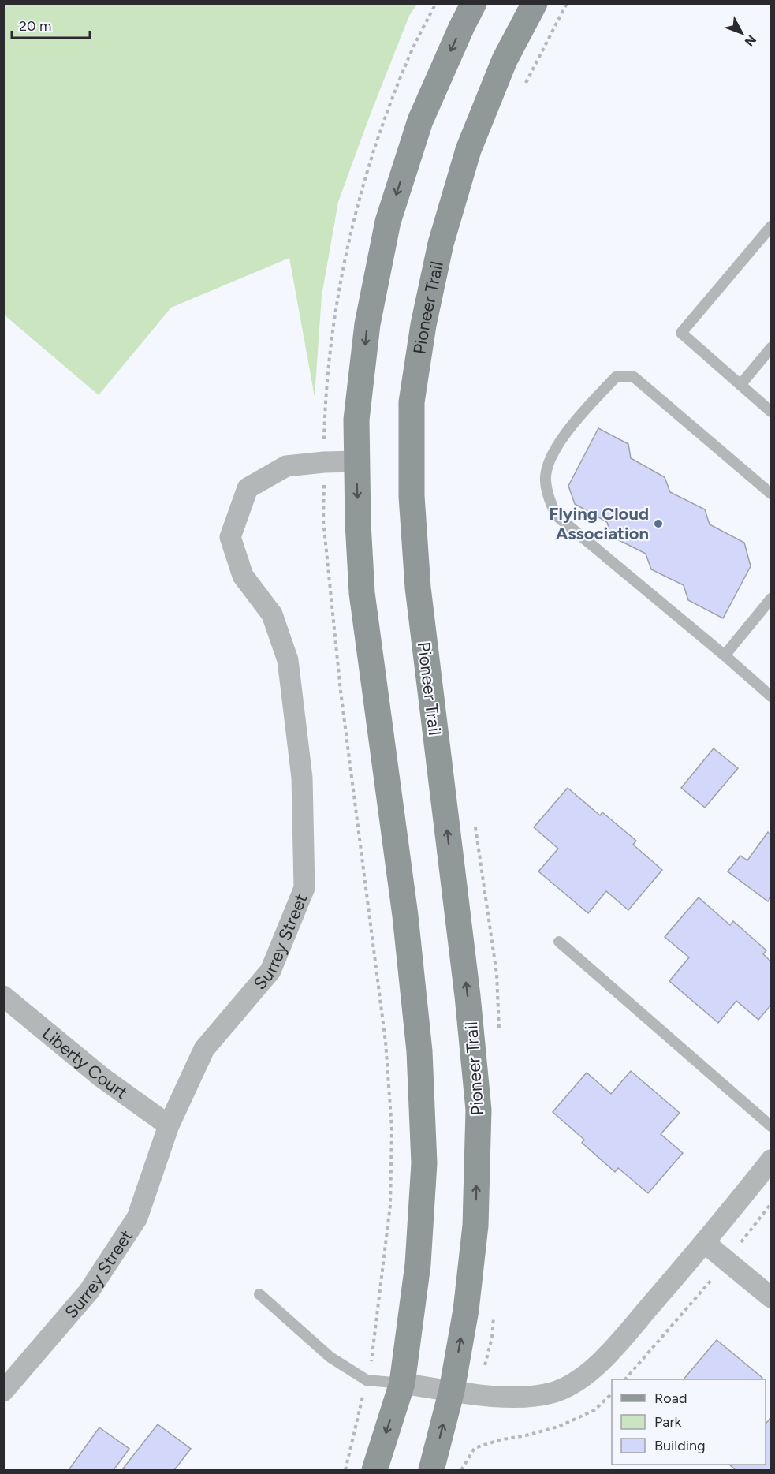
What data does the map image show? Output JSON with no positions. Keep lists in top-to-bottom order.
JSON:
{
  "streets": {
    "main road": ["Pioneer Trail"],
    "street": ["Surrey Street", "Liberty Court"]
  },
  "crossings": [
    ["Surrey Street", "Liberty Court"]
  ],
  "places": ["Flying Cloud Association"],
  "legend": ["Road", "Park", "Building"],
  "scale_bar": "20 m",
  "north": "bottom right"
}
